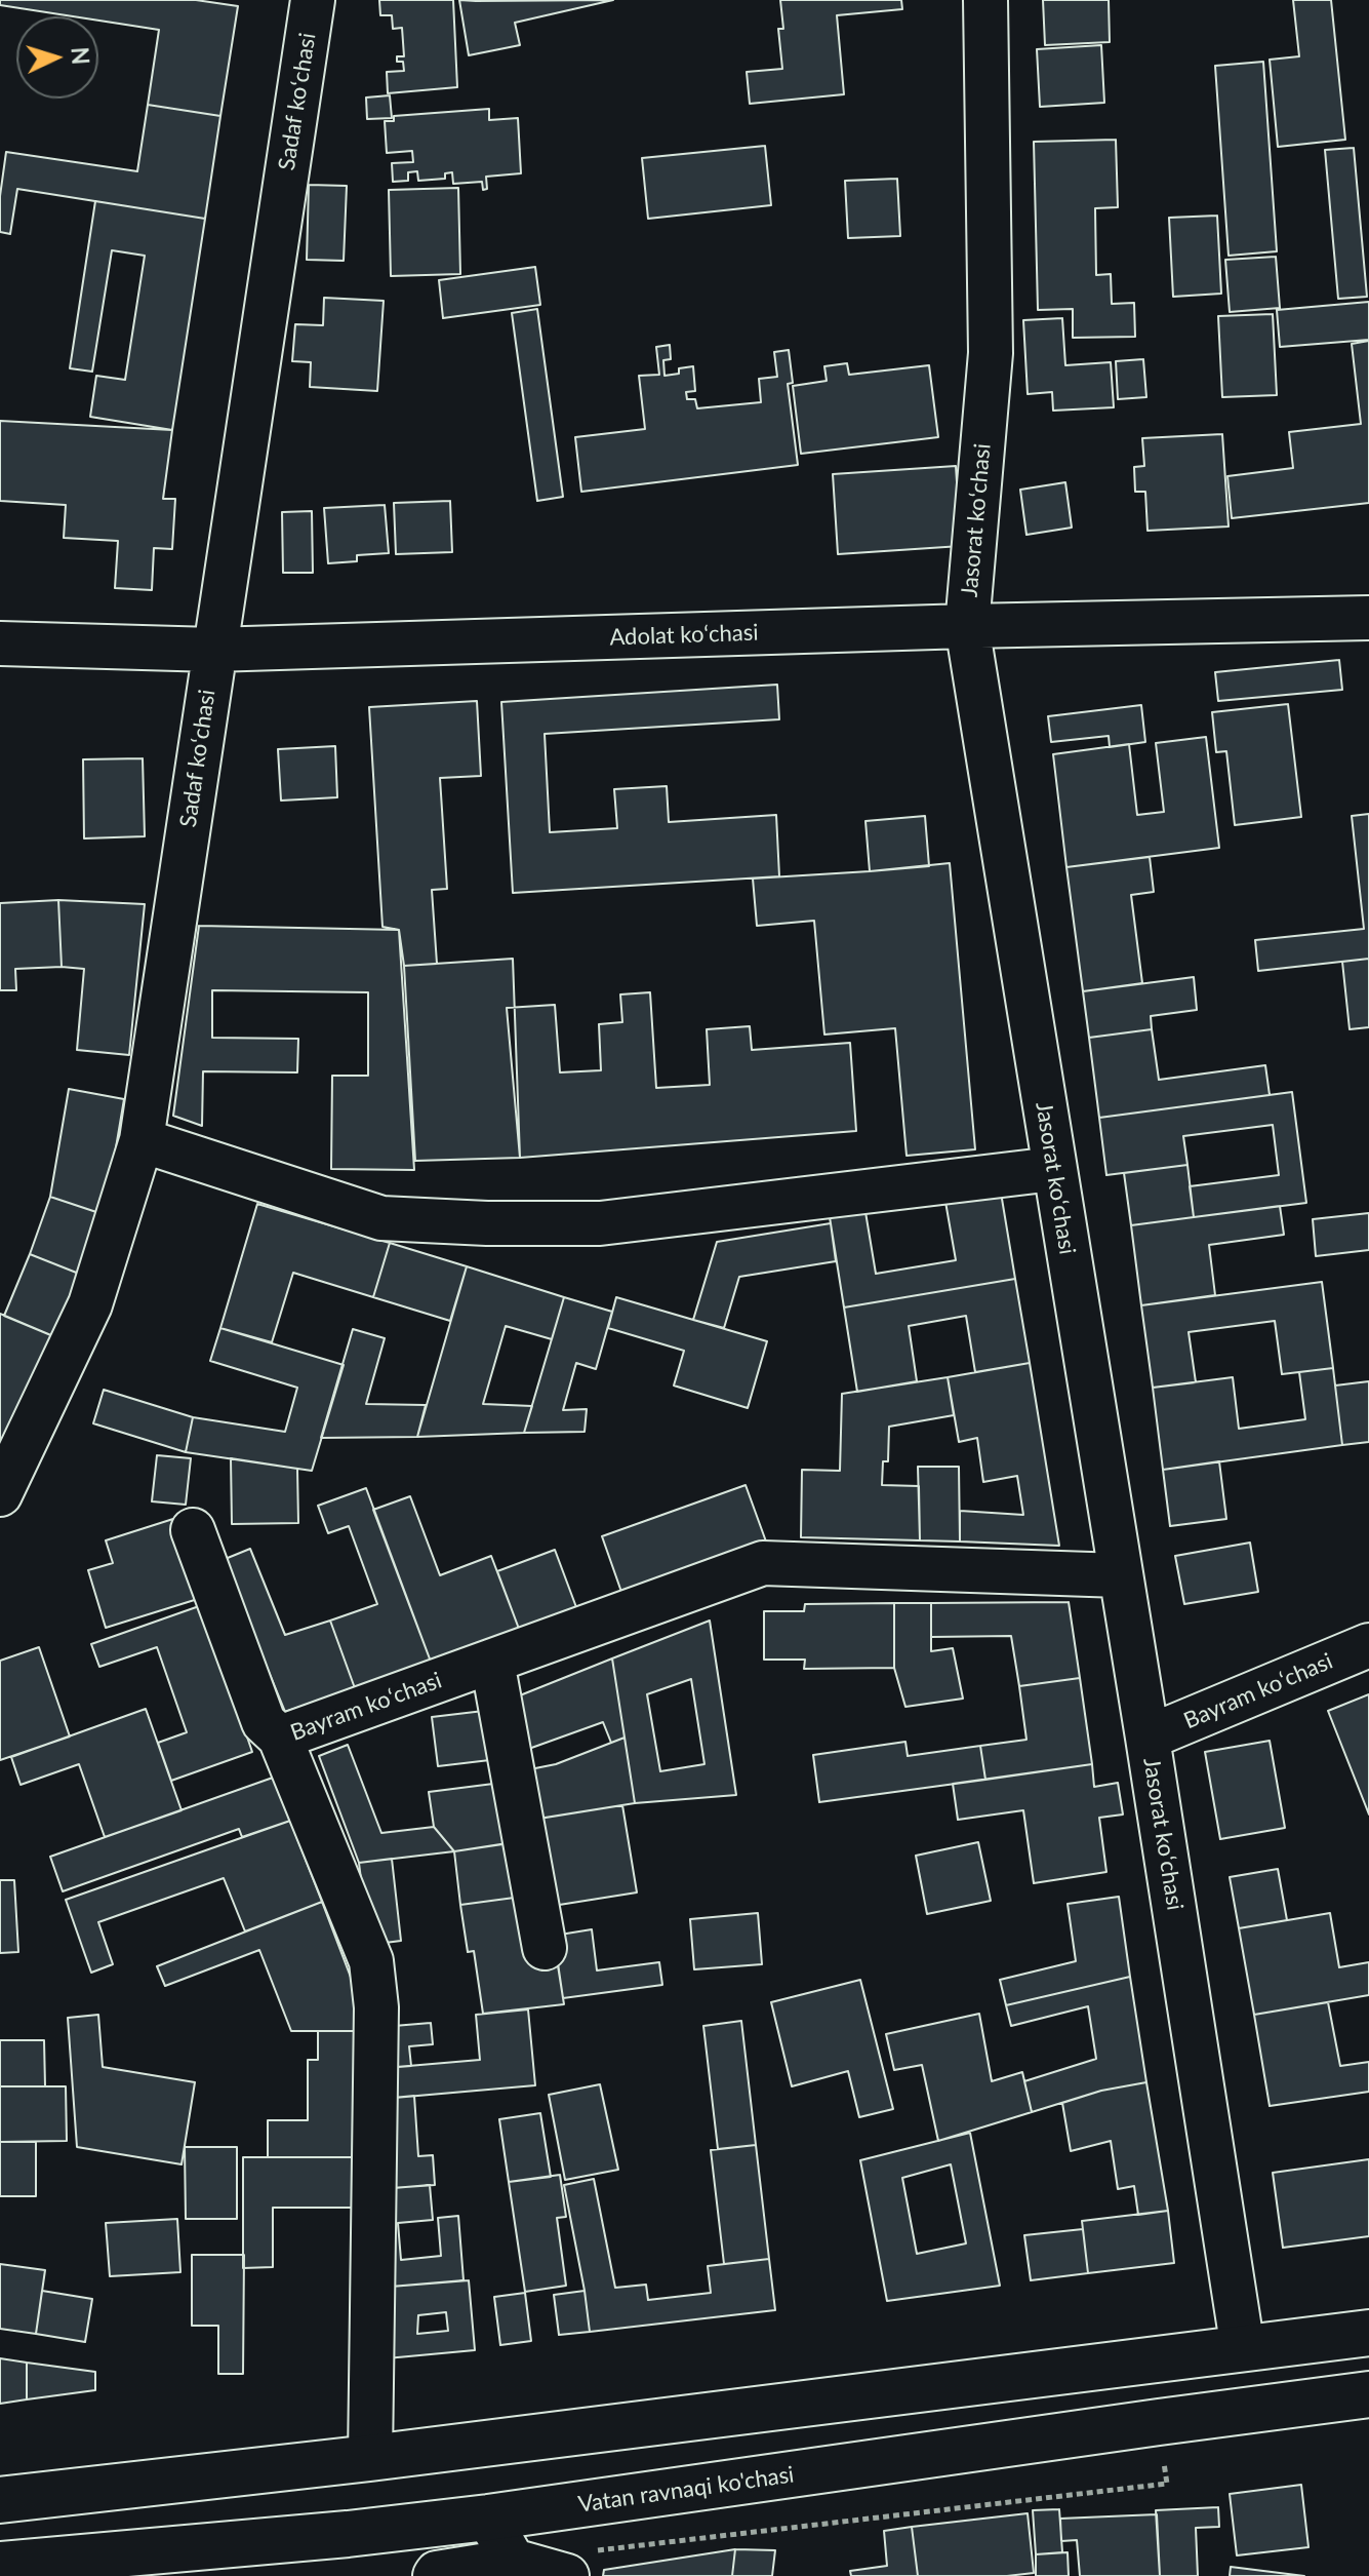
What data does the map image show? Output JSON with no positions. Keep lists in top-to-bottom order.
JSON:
{
  "streets": {
    "main road": ["Vatan ravnaqi ko'chasi"],
    "street": [
      "Sadaf koʻchasi",
      "Jasorat koʻchasi",
      "Adolat koʻchasi",
      "Bayram koʻchasi"
    ]
  },
  "crossings": [
    ["Sadaf koʻchasi", "Adolat koʻchasi"],
    ["Jasorat koʻchasi", "Adolat koʻchasi"],
    ["Jasorat koʻchasi", "Bayram koʻchasi"]
  ],
  "north": "right"
}
